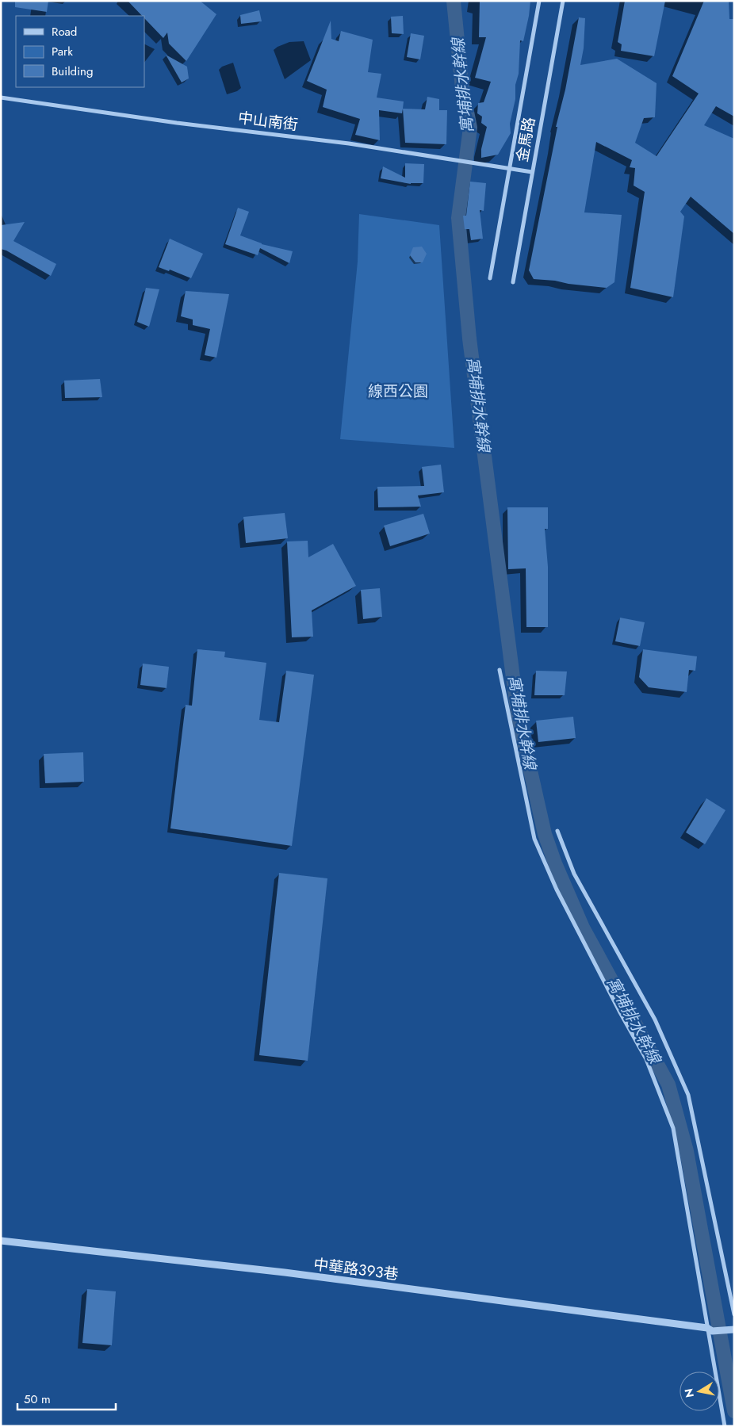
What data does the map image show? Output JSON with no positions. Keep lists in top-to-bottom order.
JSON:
{
  "streets": {
    "street": ["中山南街", "金馬路", "中華路393巷"]
  },
  "crossings": [
    ["中山南街", "金馬路"]
  ],
  "water": ["寓埔排水幹線"],
  "parks": ["線西公園"],
  "legend": ["Road", "Park", "Building"],
  "scale_bar": "50 m",
  "north": "left"
}
